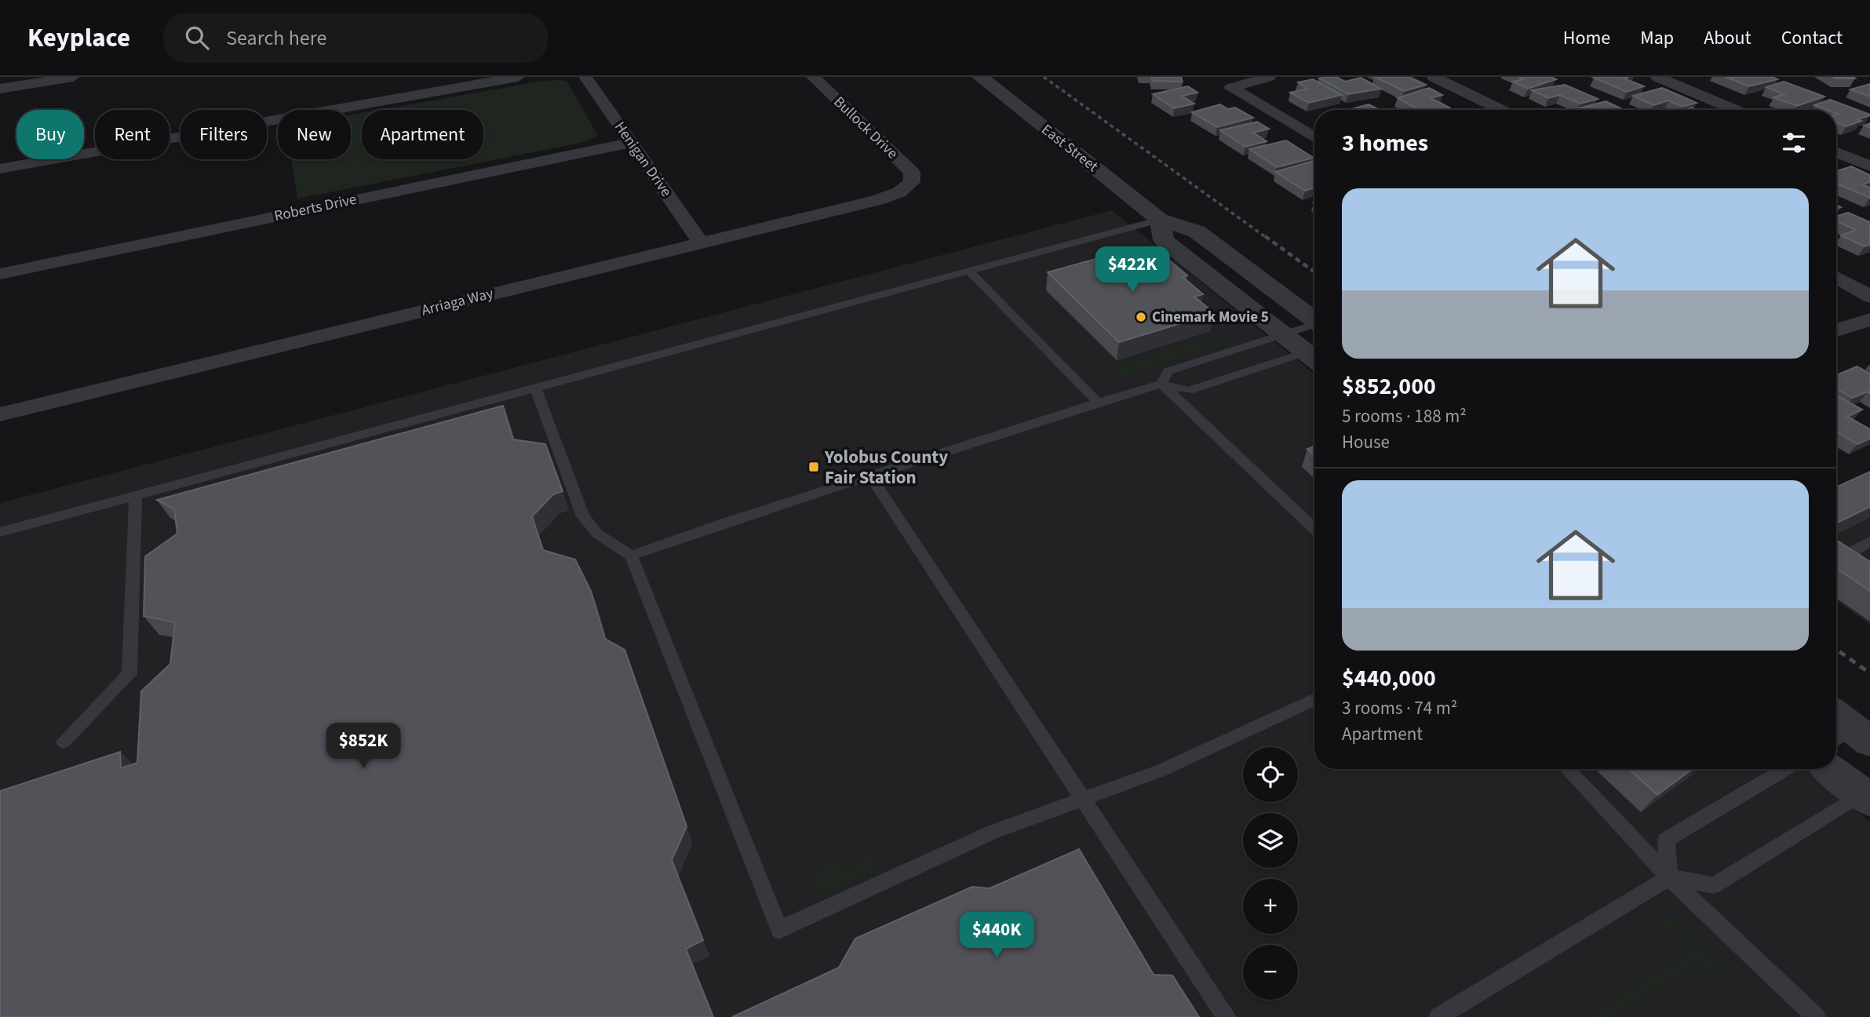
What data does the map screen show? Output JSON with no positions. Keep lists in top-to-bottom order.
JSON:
{
  "streets": {
    "street": [
      "Bullock Drive",
      "East Street",
      "Henigan Drive",
      "Roberts Drive",
      "Arriaga Way"
    ]
  },
  "crossings": [
    ["Bullock Drive", "Arriaga Way"],
    ["Henigan Drive", "Roberts Drive"],
    ["Henigan Drive", "Arriaga Way"]
  ],
  "places": {
    "other": ["Cinemark Movie 5"],
    "transit": ["Yolobus County Fair Station"]
  },
  "page": {
    "header": "Keyplace",
    "search": "Search here",
    "nav": [
      "Home",
      "Map",
      "About",
      "Contact"
    ],
    "chip": [
      "Buy",
      "Rent",
      "Filters",
      "New",
      "Apartment"
    ],
    "heading": "3 homes",
    "list": [
      {
        "name": "$852,000",
        "note": "5 rooms · 188 m² · House"
      },
      {
        "name": "$440,000",
        "note": "3 rooms · 74 m² · Apartment"
      }
    ],
    "price": ["$422K", "$852K", "$440K"],
    "map_buttons": ["+", "−"]
  }
}
